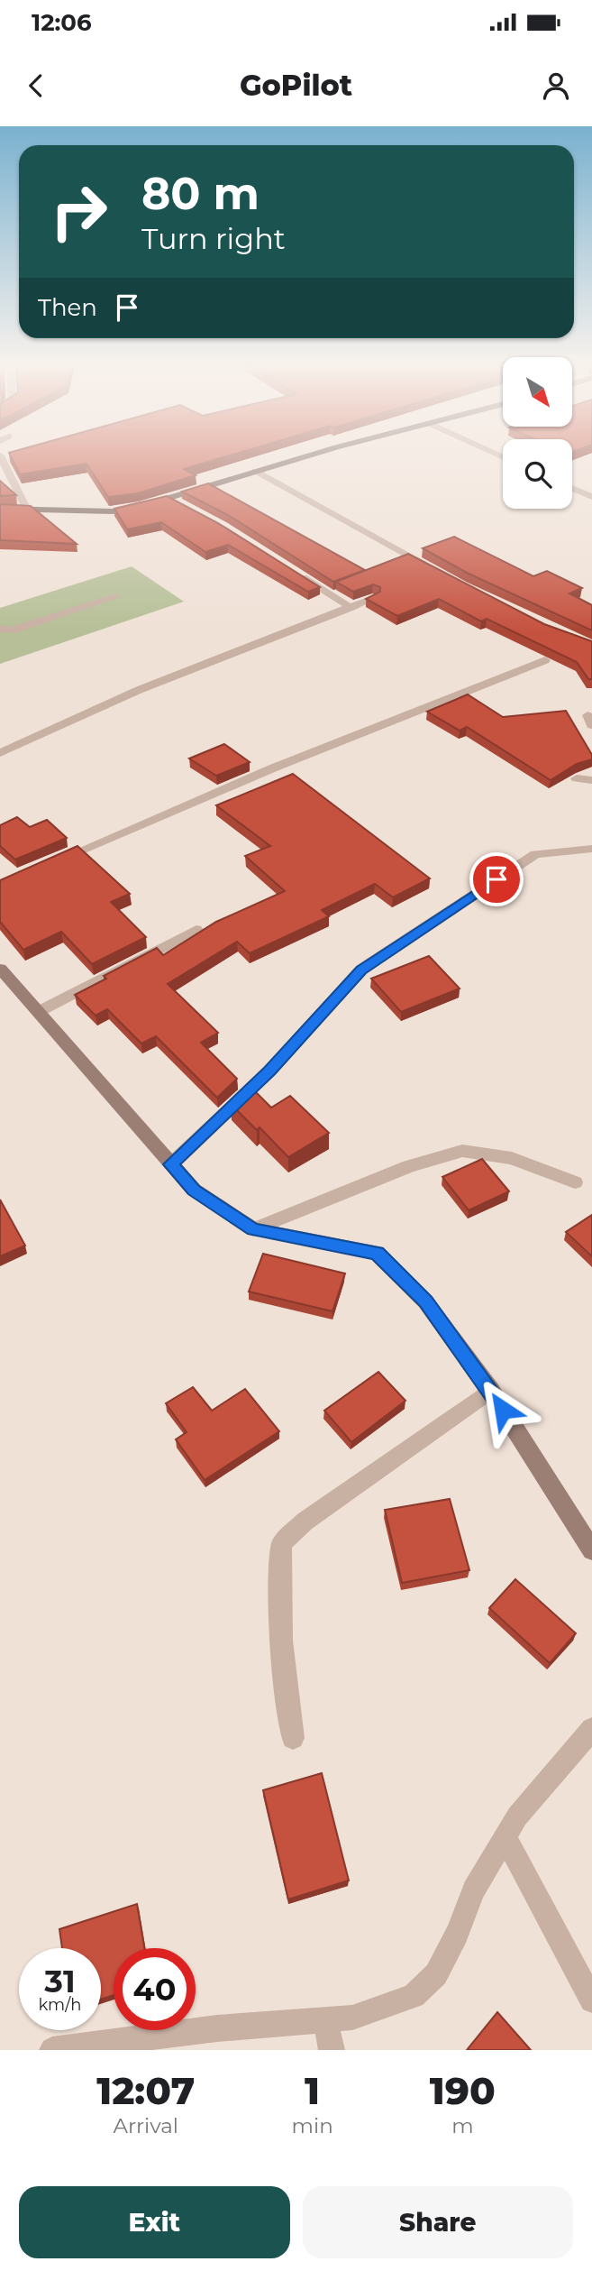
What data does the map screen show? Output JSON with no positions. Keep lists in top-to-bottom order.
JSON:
{
  "north": "bottom right",
  "page": {
    "status": "12:06",
    "header": "GoPilot",
    "turn": ["80 m", "Turn right"],
    "then": "Then",
    "speed": "31 km/h",
    "limit": "40",
    "eta": [
      "12:07",
      "Arrival",
      "1",
      "min",
      "190",
      "m"
    ],
    "buttons": ["Exit", "Share"]
  }
}
